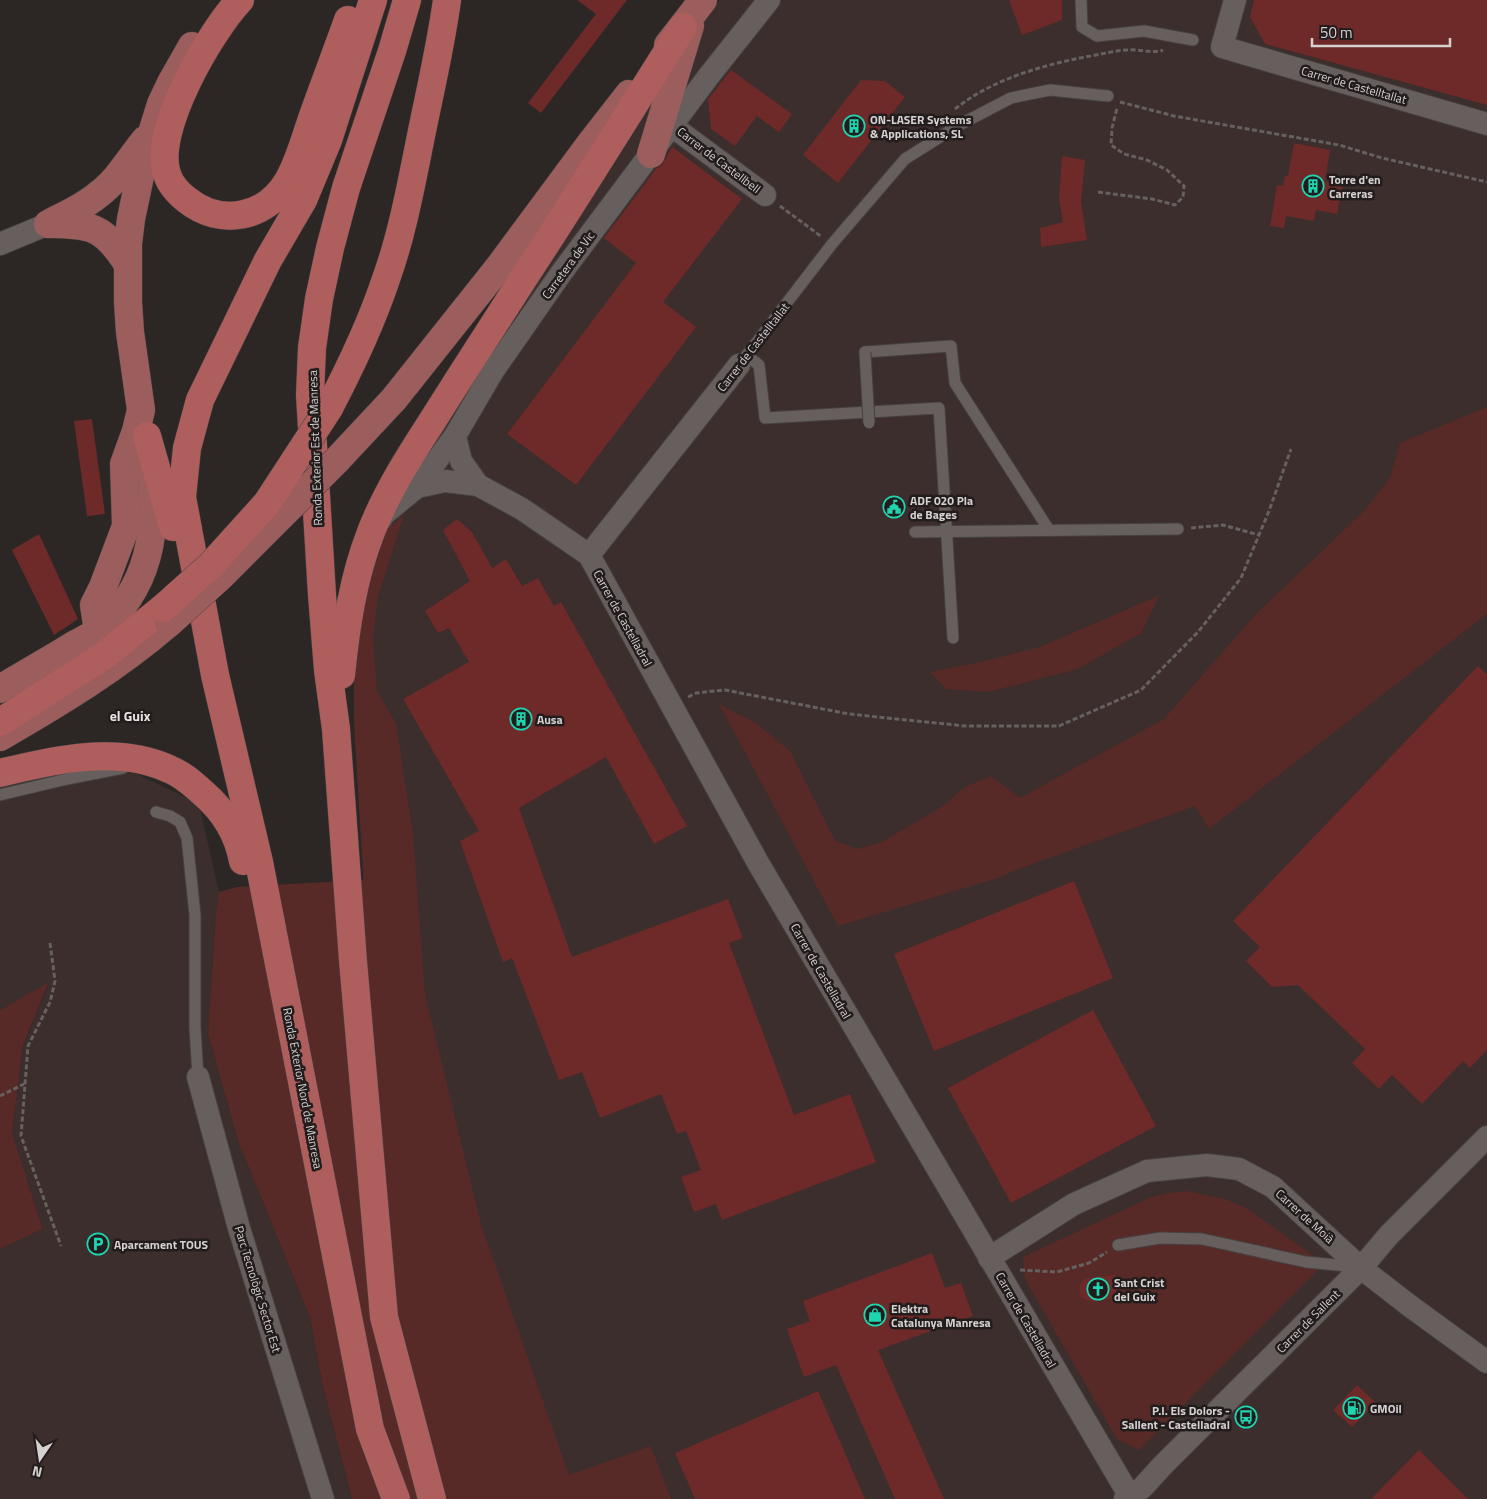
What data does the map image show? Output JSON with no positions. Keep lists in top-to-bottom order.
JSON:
{
  "streets": {
    "highway": ["Ronda Exterior Est de Manresa", "Ronda Exterior Nord de Manresa"],
    "street": [
      "Carrer de Castelltallat",
      "Carrer de Castellbell",
      "Carretera de Vic",
      "Carrer de Castelladral",
      "Carrer de Moià",
      "Parc Tecnològic Sector Est",
      "Carrer de Sallent"
    ]
  },
  "crossings": [
    ["Carrer de Castelltallat", "Carrer de Castelladral"],
    ["Carrer de Castellbell", "Carretera de Vic"],
    ["Carretera de Vic", "Carrer de Castelladral"],
    ["Carrer de Castelladral", "Carrer de Moià"],
    ["Carrer de Castelladral", "Carrer de Sallent"],
    ["Carrer de Moià", "Carrer de Sallent"]
  ],
  "districts": ["el Guix"],
  "places": {
    "building": ["ON-LASER Systems & Applications, SL", "Torre d'en Carreras", "Ausa"],
    "public building": ["ADF 020 Pla de Bages"],
    "parking": ["Aparcament TOUS"],
    "church": ["Sant Crist del Guix"],
    "shop": ["Elektra Catalunya Manresa"],
    "fuel station": ["GMOil"],
    "bus stop": ["P.I. Els Dolors - Sallent - Castelladral"]
  },
  "scale_bar": "50 m",
  "north": "bottom"
}
